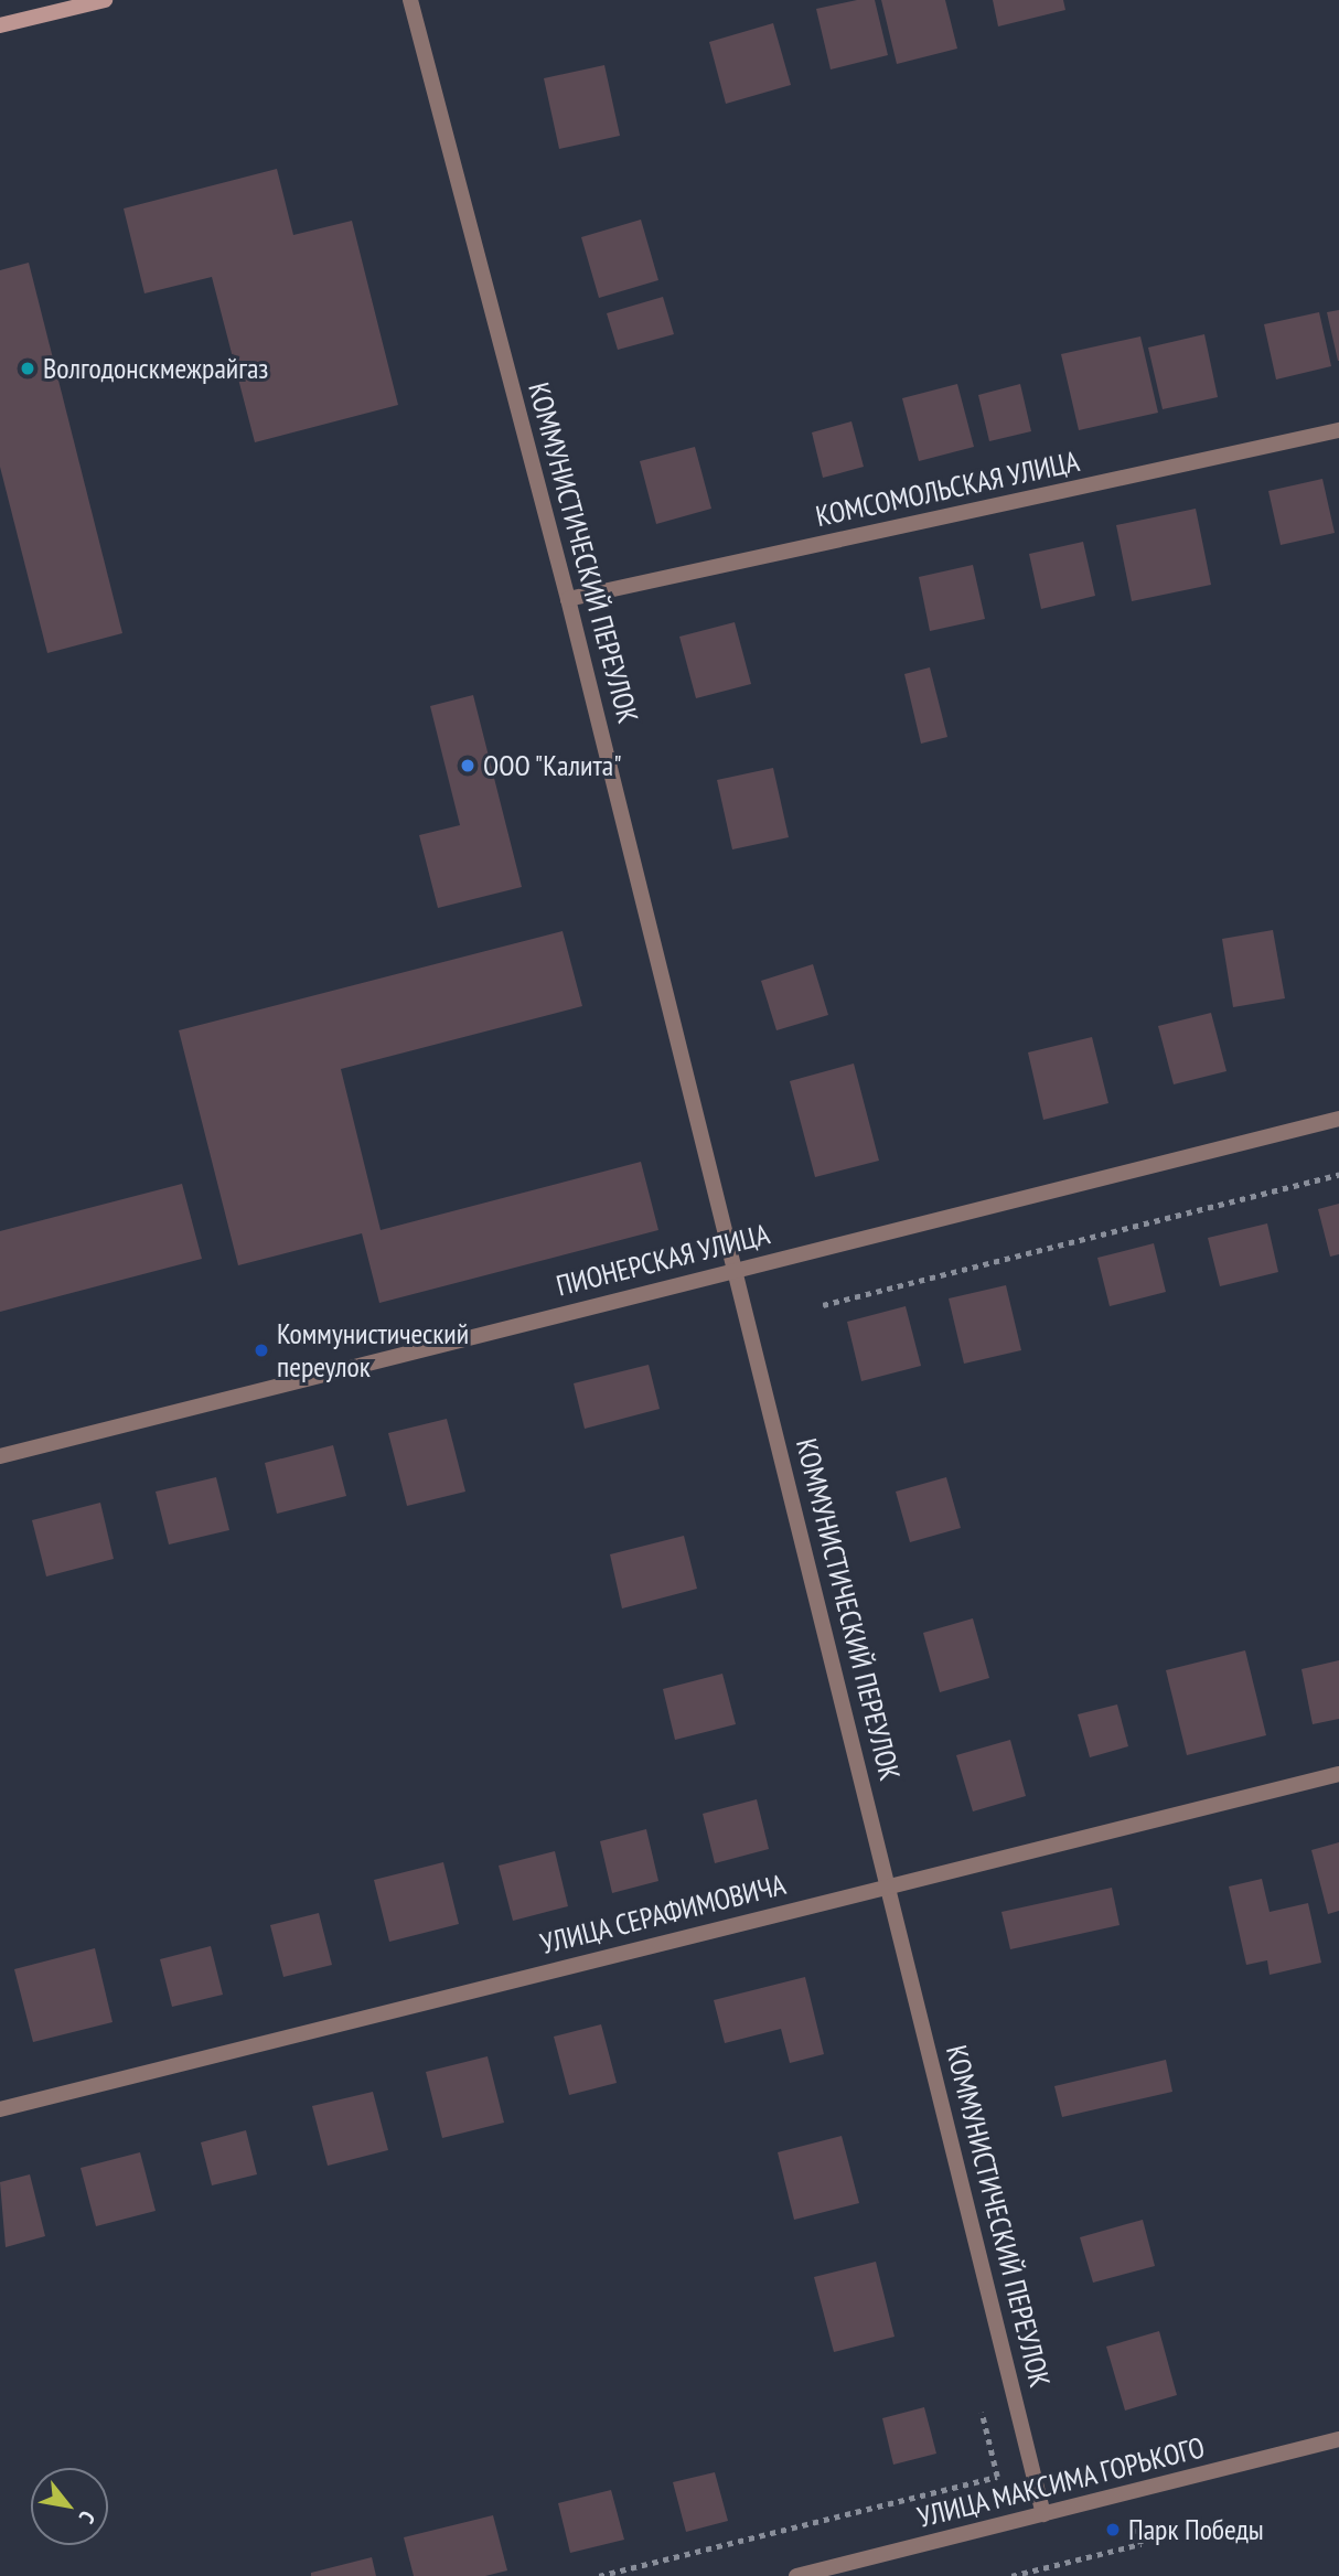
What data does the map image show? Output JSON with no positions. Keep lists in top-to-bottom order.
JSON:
{
  "streets": {
    "street": [
      "КОМСОМОЛЬСКАЯ УЛИЦА",
      "КОММУНИСТИЧЕСКИЙ ПЕРЕУЛОК",
      "ПИОНЕРСКАЯ УЛИЦА",
      "УЛИЦА СЕРАФИМОВИЧА",
      "УЛИЦА МАКСИМА ГОРЬКОГО"
    ]
  },
  "crossings": [
    ["КОМСОМОЛЬСКАЯ УЛИЦА", "КОММУНИСТИЧЕСКИЙ ПЕРЕУЛОК"],
    ["КОММУНИСТИЧЕСКИЙ ПЕРЕУЛОК", "ПИОНЕРСКАЯ УЛИЦА"],
    ["КОММУНИСТИЧЕСКИЙ ПЕРЕУЛОК", "УЛИЦА СЕРАФИМОВИЧА"],
    ["КОММУНИСТИЧЕСКИЙ ПЕРЕУЛОК", "УЛИЦА МАКСИМА ГОРЬКОГО"]
  ],
  "places": [
    "Волгодонскмежрайгаз",
    "ООО \"Калита\"",
    "Коммунистический переулок",
    "Парк Победы"
  ],
  "north": "bottom right"
}
